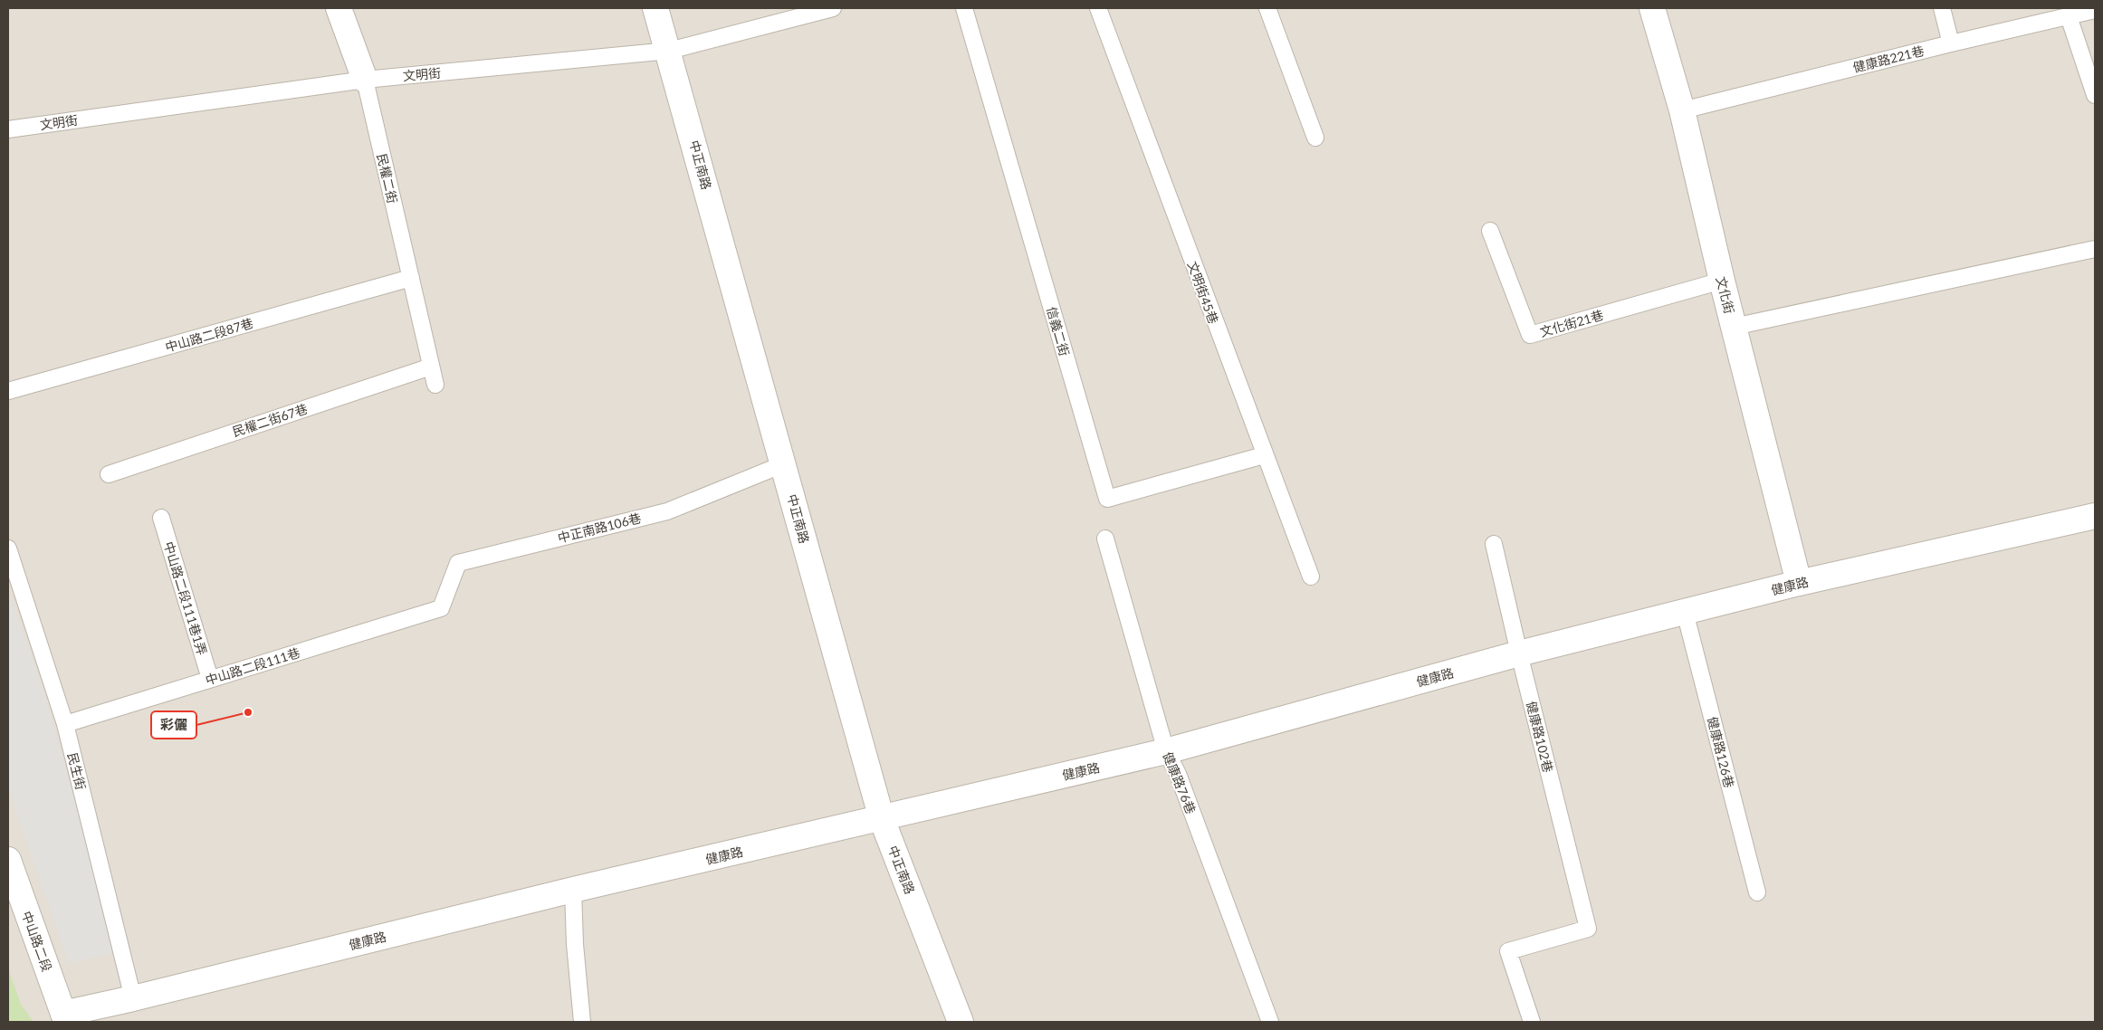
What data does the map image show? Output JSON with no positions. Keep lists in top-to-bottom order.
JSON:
{
  "streets": {
    "street": [
      "中正南路",
      "文化街",
      "健康路",
      "中山路二段"
    ],
    "lane": [
      "健康路221巷",
      "文明街",
      "民權二街",
      "文明街45巷",
      "文化街21巷",
      "信義二街",
      "中山路二段87巷",
      "民權二街67巷",
      "中正南路106巷",
      "中山路二段111巷1弄",
      "中山路二段111巷",
      "健康路102巷",
      "健康路126巷",
      "民生街",
      "健康路76巷"
    ]
  },
  "crossings": [
    ["健康路221巷", "文化街"],
    ["文明街", "中正南路"],
    ["文明街", "民權二街"],
    ["中正南路", "中正南路106巷"],
    ["中正南路", "健康路"],
    ["民權二街", "中山路二段87巷"],
    ["民權二街", "民權二街67巷"],
    ["文明街45巷", "信義二街"],
    ["文化街", "文化街21巷"],
    ["文化街", "健康路"],
    ["中正南路106巷", "中山路二段111巷"],
    ["健康路", "健康路102巷"],
    ["健康路", "健康路126巷"],
    ["健康路", "民生街"],
    ["健康路", "健康路76巷"],
    ["健康路", "中山路二段"],
    ["中山路二段111巷1弄", "中山路二段111巷"],
    ["中山路二段111巷", "民生街"]
  ],
  "places": ["彩儷"]
}
